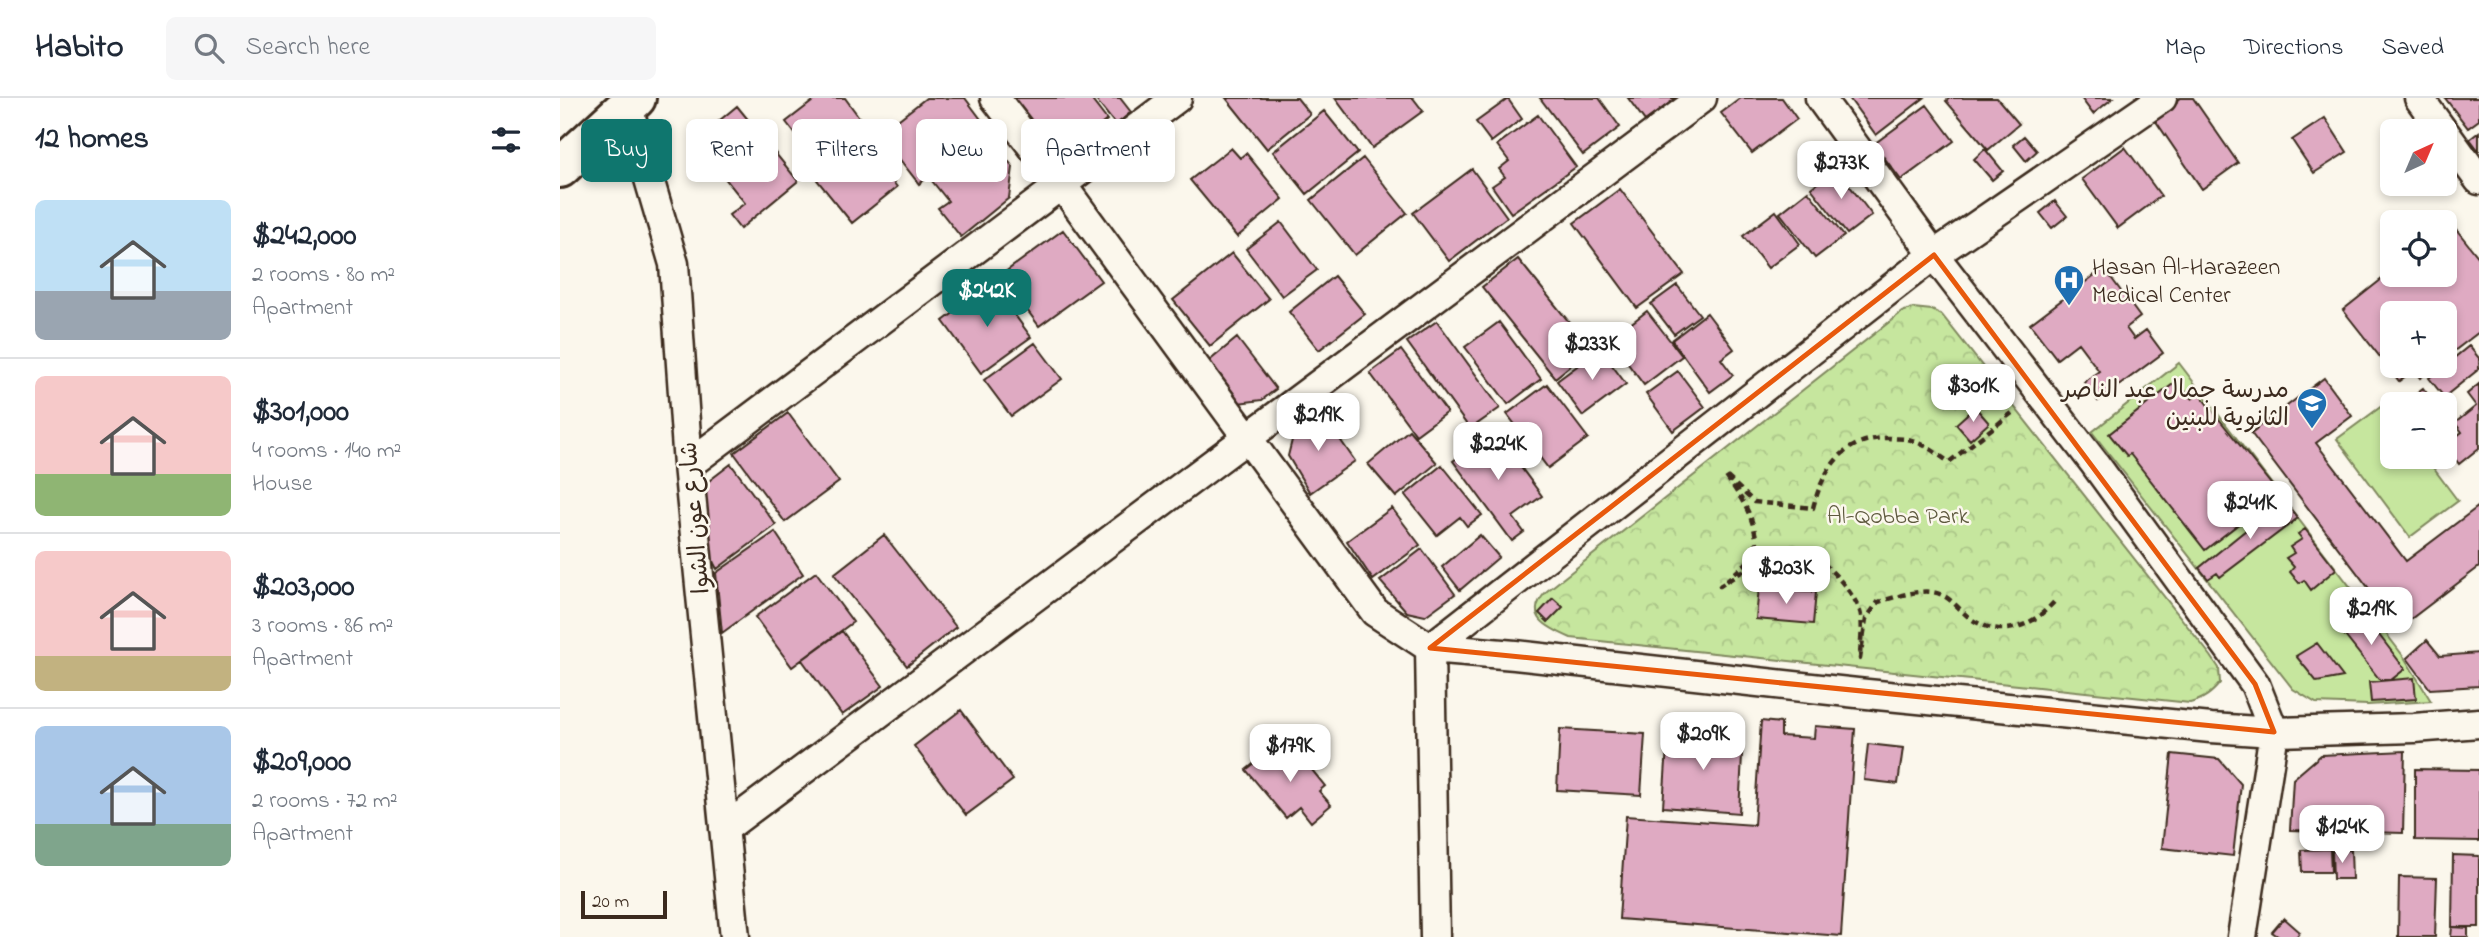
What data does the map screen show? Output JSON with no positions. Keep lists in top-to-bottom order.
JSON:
{
  "streets": {
    "street": ["شارع عون الشوا"]
  },
  "parks": ["Al-Qobba Park"],
  "places": {
    "hospital": ["Hasan Al-Harazeen Medical Center"],
    "school or university": ["مدرسة جمال عبد الناصر الثانوية للبنين"]
  },
  "scale_bar": "20 m",
  "north": "top right",
  "page": {
    "header": "Habito",
    "search": "Search here",
    "nav": ["Map", "Directions", "Saved"],
    "heading": "12 homes",
    "map_buttons": ["+", "−"],
    "chip": [
      "Buy",
      "Rent",
      "Filters",
      "New",
      "Apartment"
    ],
    "price": [
      "$273K",
      "$242K",
      "$233K",
      "$301K",
      "$219K",
      "$224K",
      "$241K",
      "$203K",
      "$219K",
      "$209K",
      "$179K",
      "$124K"
    ],
    "list": [
      {
        "name": "$242,000",
        "note": "2 rooms · 80 m² · Apartment"
      },
      {
        "name": "$301,000",
        "note": "4 rooms · 140 m² · House"
      },
      {
        "name": "$203,000",
        "note": "3 rooms · 86 m² · Apartment"
      },
      {
        "name": "$209,000",
        "note": "2 rooms · 72 m² · Apartment"
      }
    ],
    "scale": "20 m"
  }
}
